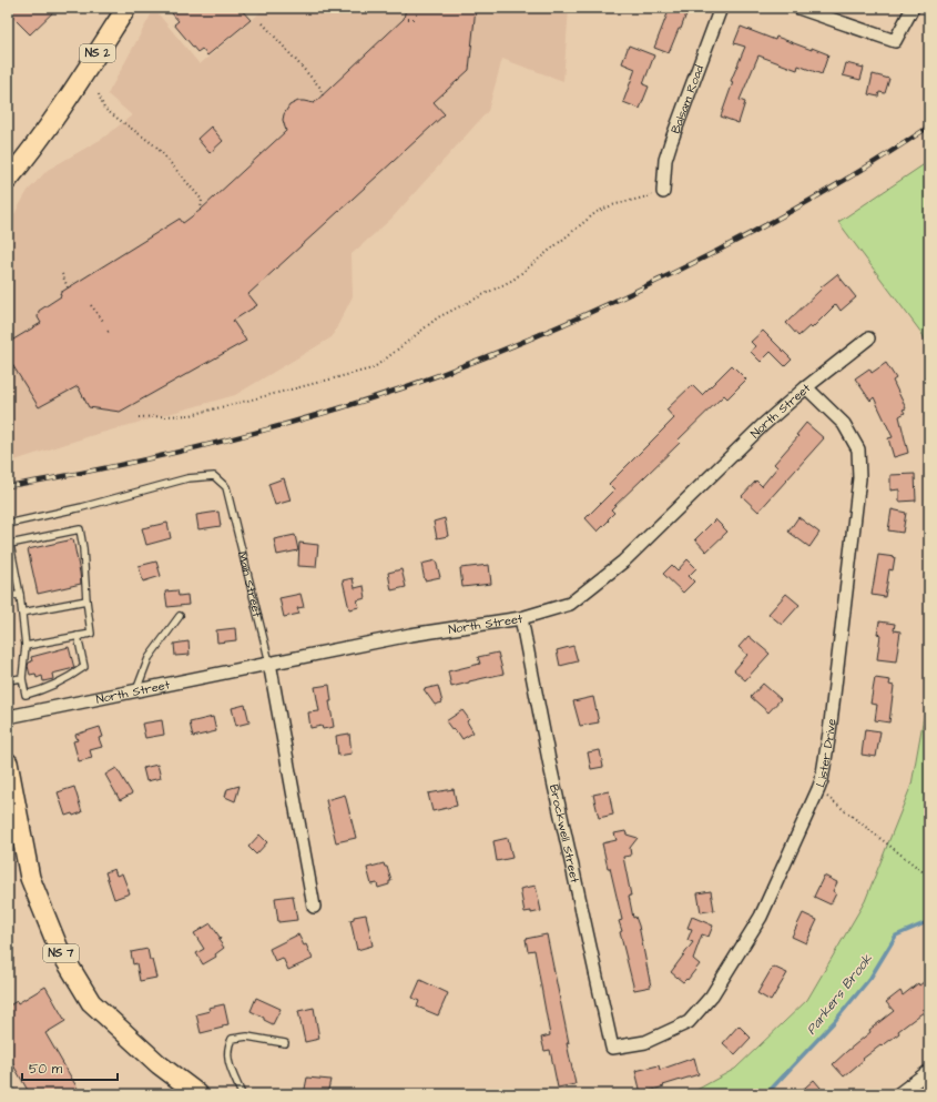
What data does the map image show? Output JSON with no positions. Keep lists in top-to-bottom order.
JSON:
{
  "streets": {
    "main road": ["NS 2", "NS 7"],
    "street": [
      "Balsam Road",
      "North Street",
      "Main Street",
      "Lister Drive",
      "Brockwell Street"
    ]
  },
  "crossings": [
    ["North Street", "Main Street"],
    ["North Street", "Lister Drive"],
    ["North Street", "Brockwell Street"],
    ["Lister Drive", "Brockwell Street"]
  ],
  "water": ["Parkers Brook"],
  "scale_bar": "50 m"
}
